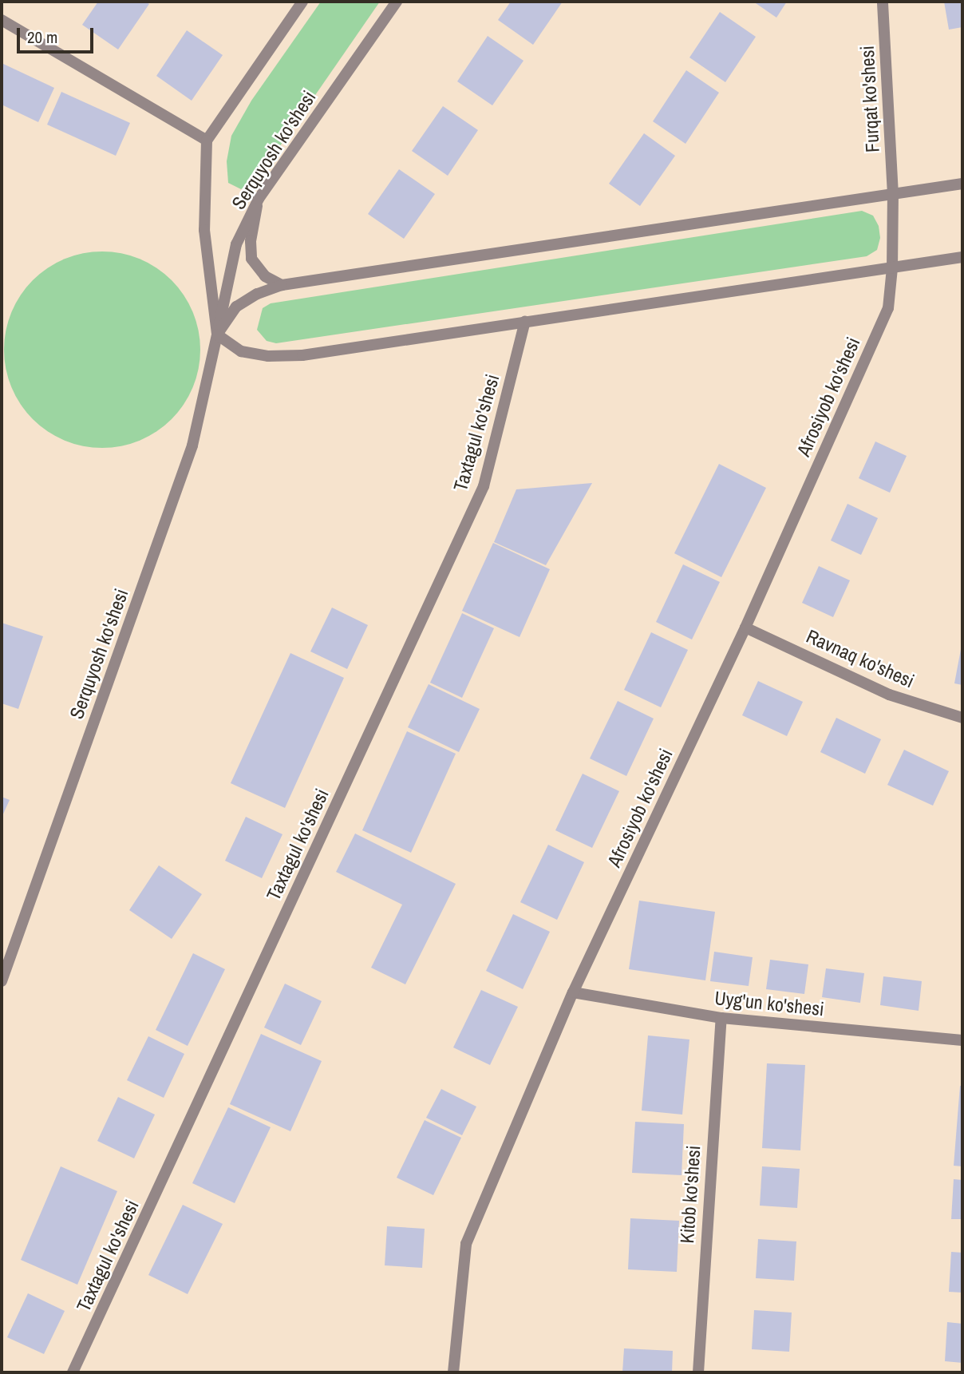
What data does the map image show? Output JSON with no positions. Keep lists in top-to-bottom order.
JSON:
{
  "streets": {
    "street": [
      "Furqat ko'shesi",
      "Serquyosh ko'shesi",
      "Afrosiyob ko'shesi",
      "Taxtagul ko'shesi",
      "Ravnaq ko'shesi",
      "Uyg'un ko'shesi",
      "Kitob ko'shesi"
    ]
  },
  "crossings": [
    ["Furqat ko'shesi", "Afrosiyob ko'shesi"],
    ["Afrosiyob ko'shesi", "Ravnaq ko'shesi"],
    ["Afrosiyob ko'shesi", "Uyg'un ko'shesi"],
    ["Uyg'un ko'shesi", "Kitob ko'shesi"]
  ],
  "scale_bar": "20 m"
}
